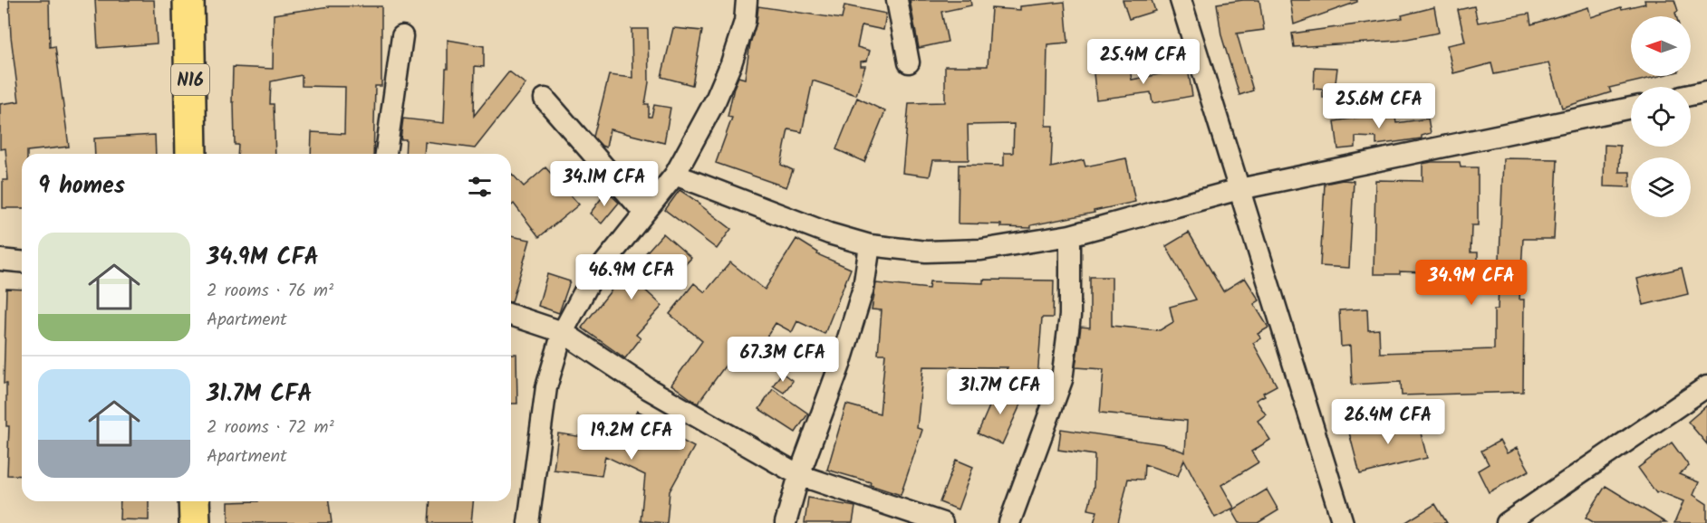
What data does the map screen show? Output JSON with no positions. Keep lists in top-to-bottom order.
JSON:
{
  "streets": {
    "highway": ["N16"]
  },
  "north": "left",
  "page": {
    "price": [
      "25.4M CFA",
      "25.6M CFA",
      "34.1M CFA",
      "46.9M CFA",
      "34.9M CFA",
      "67.3M CFA",
      "31.7M CFA",
      "26.4M CFA",
      "19.2M CFA"
    ],
    "heading": "9 homes",
    "list": [
      {
        "name": "34.9M CFA",
        "note": "2 rooms · 76 m² · Apartment"
      },
      {
        "name": "31.7M CFA",
        "note": "2 rooms · 72 m² · Apartment"
      }
    ]
  }
}
